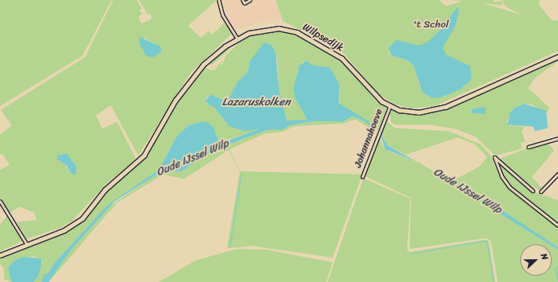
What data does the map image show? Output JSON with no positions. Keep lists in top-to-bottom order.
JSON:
{
  "streets": {
    "main road": ["Wilpsedijk"],
    "street": ["Johannahoeve"]
  },
  "crossings": [
    ["Wilpsedijk", "Johannahoeve"]
  ],
  "water": ["Lazaruskolken", "Oude IJssel Wilp"],
  "parks": ["'t Schol"],
  "north": "right"
}
